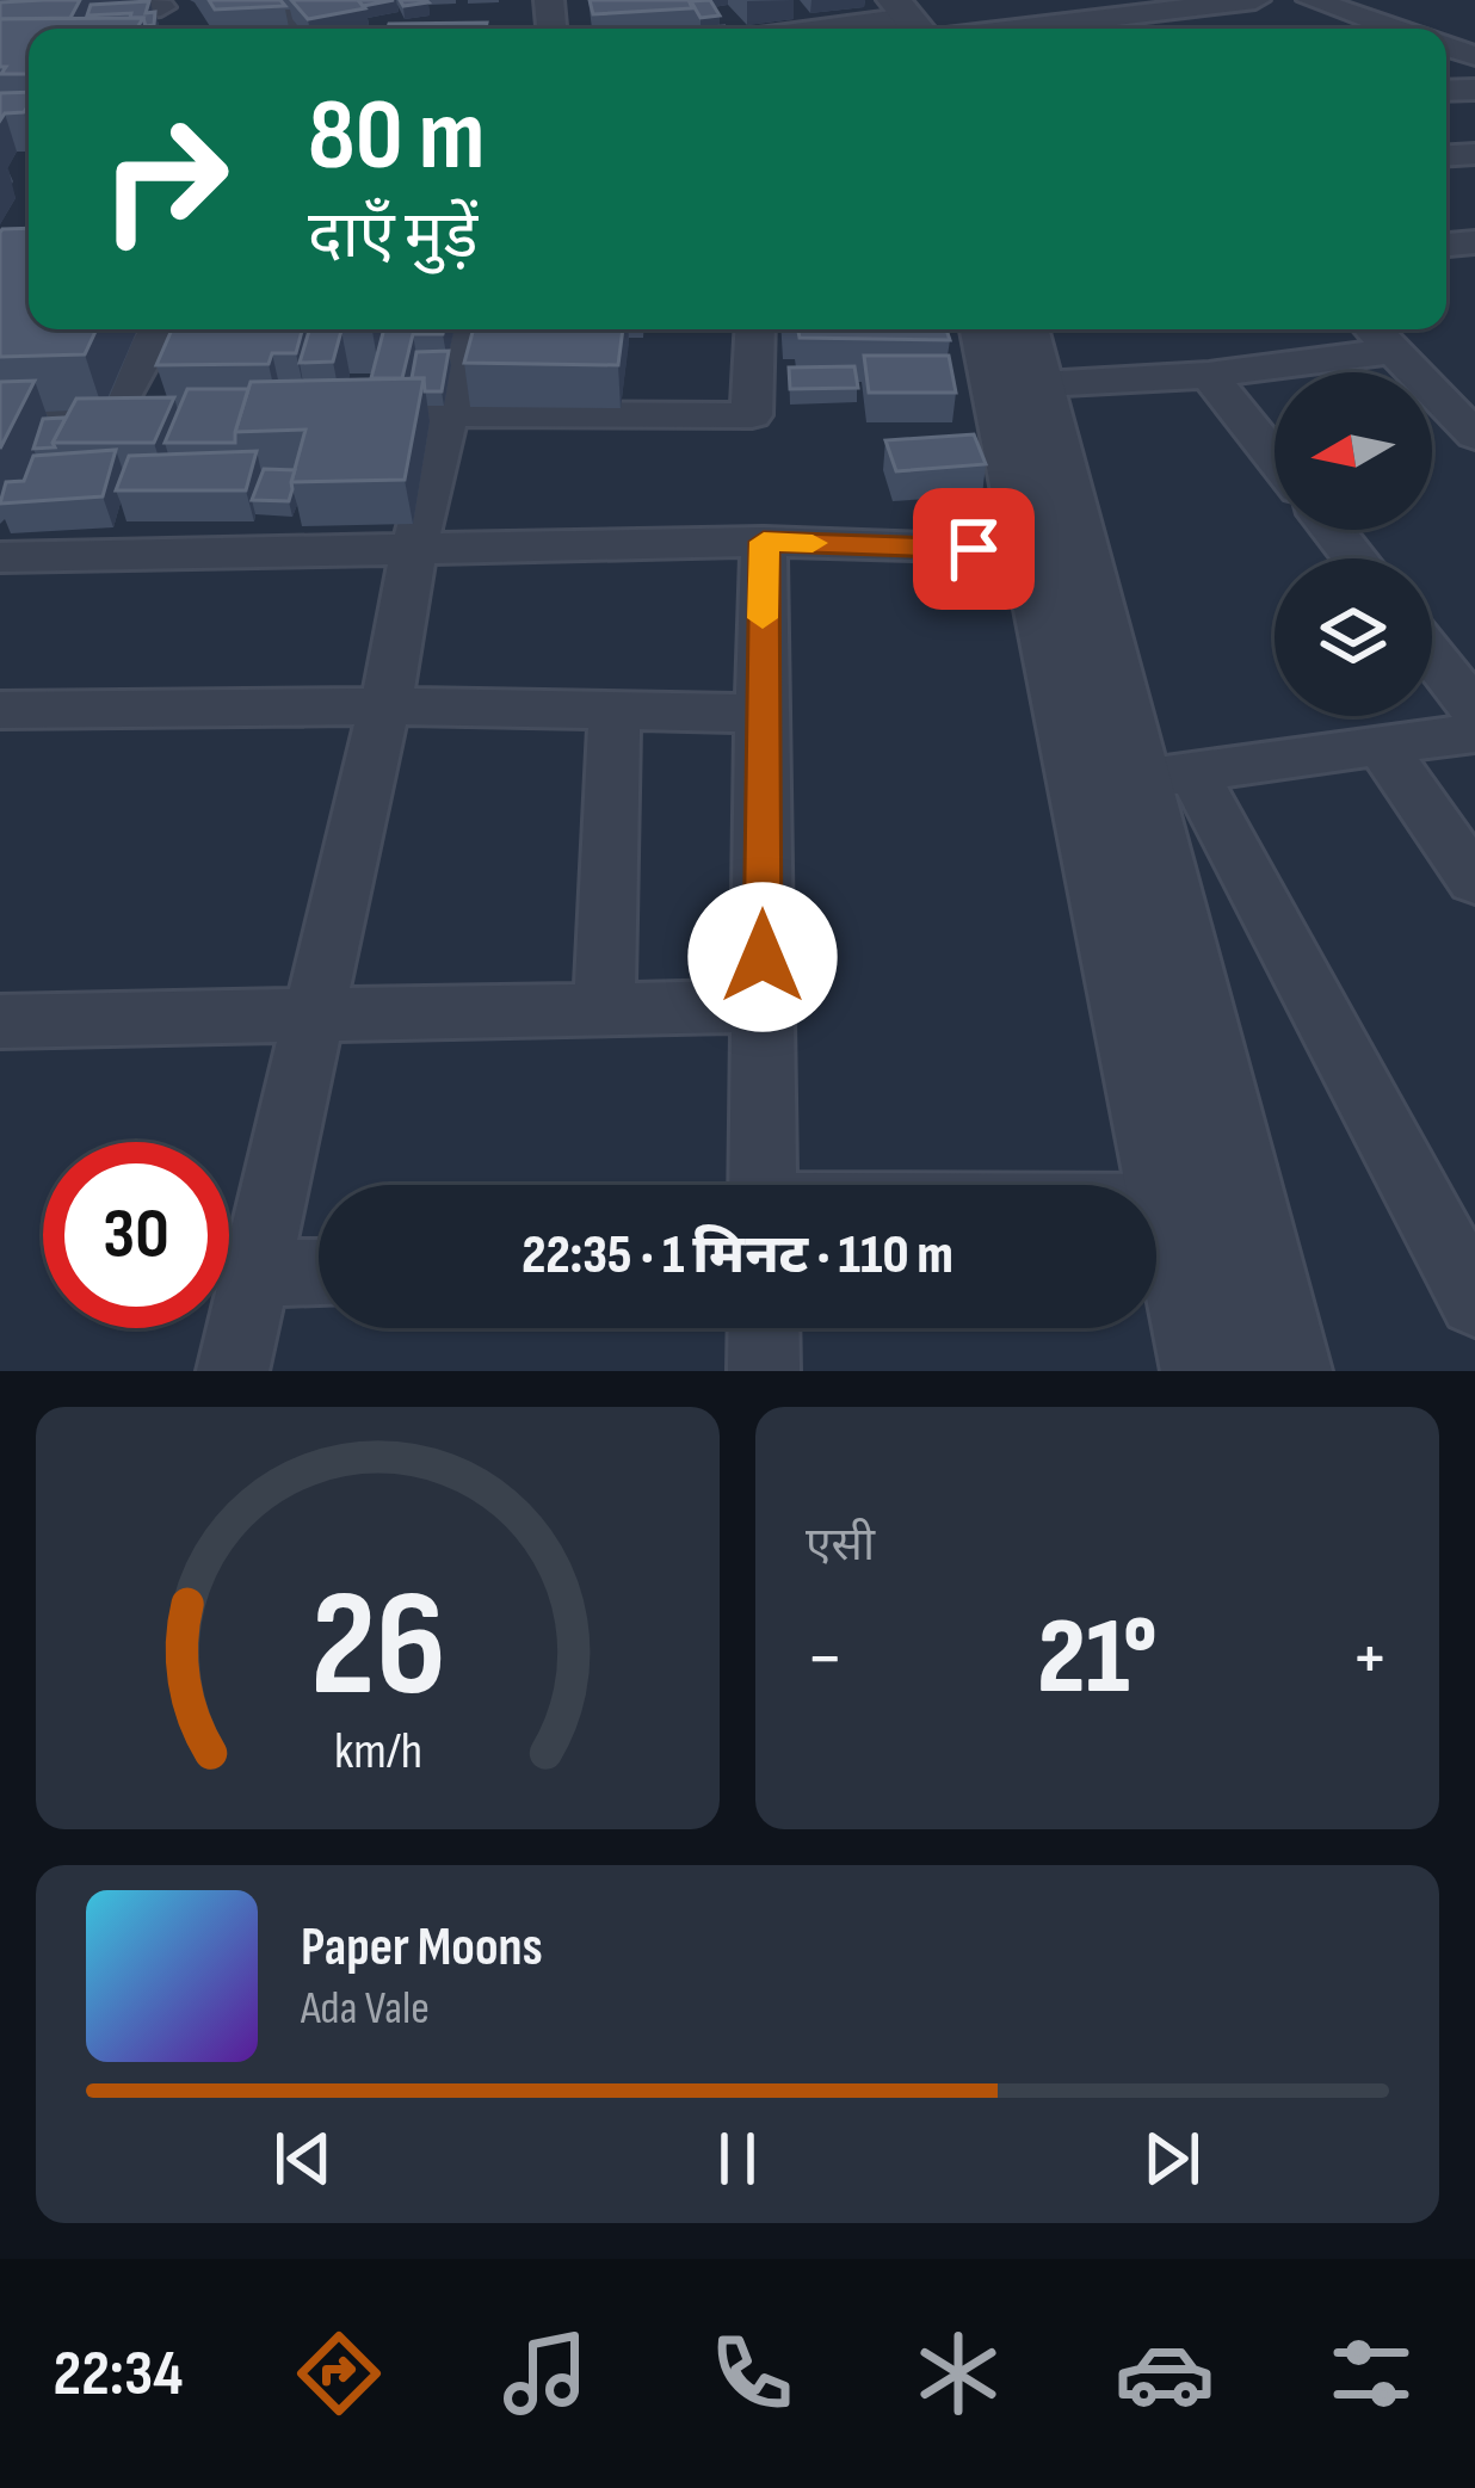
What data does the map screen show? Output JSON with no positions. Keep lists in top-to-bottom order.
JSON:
{
  "north": "left",
  "page": {
    "turn": ["80 m", "दाएँ मुड़ें"],
    "limit": "30",
    "trip": "22:35 · 1 मिनट · 110 m",
    "tile": "एसी",
    "heat": ["−", "21°", "+"],
    "song": ["Paper Moons", "Ada Vale"],
    "tabs": "22:34",
    "gauge": ["26", "km/h"]
  }
}
